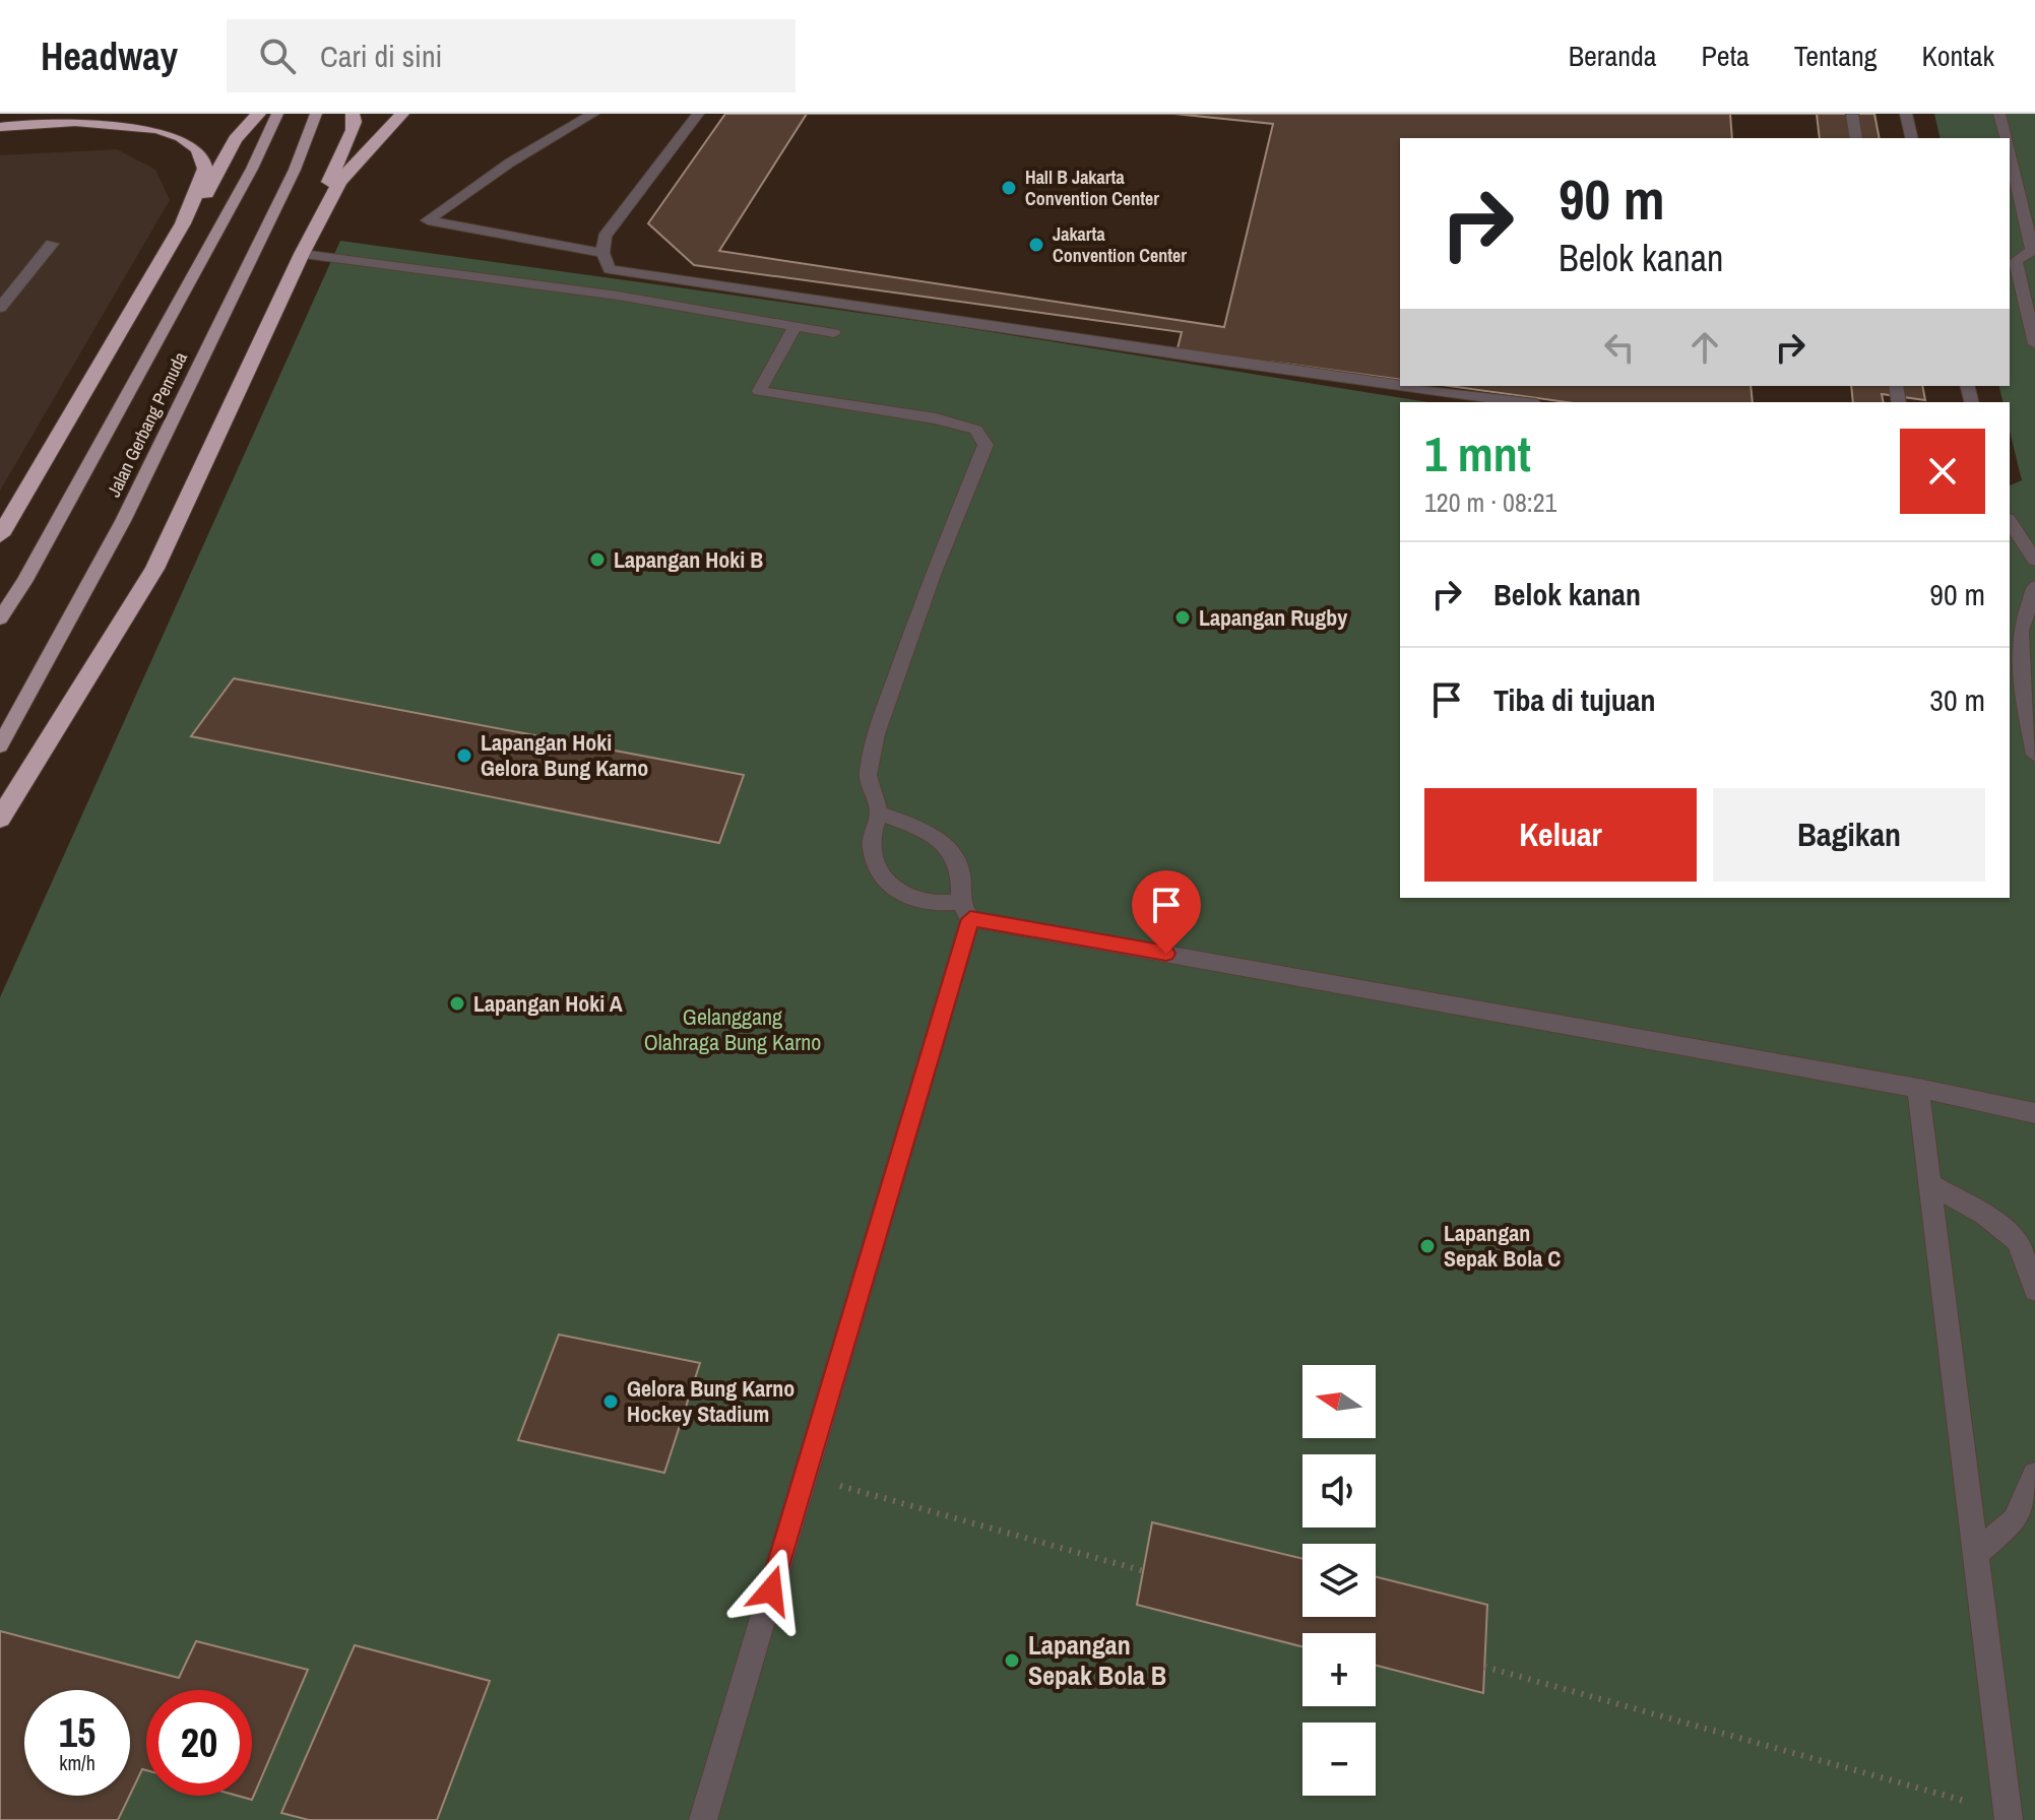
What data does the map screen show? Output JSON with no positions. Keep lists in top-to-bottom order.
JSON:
{
  "streets": {
    "main road": ["Jalan Gerbang Pemuda"]
  },
  "parks": ["Gelanggang Olahraga Bung Karno"],
  "places": [
    "Hall B Jakarta Convention Center",
    "Jakarta Convention Center",
    "Lapangan Hoki B",
    "Lapangan Rugby",
    "Lapangan Hoki Gelora Bung Karno",
    "Lapangan Hoki A",
    "Lapangan Sepak Bola C",
    "Gelora Bung Karno Hockey Stadium",
    "Lapangan Sepak Bola B"
  ],
  "north": "left",
  "page": {
    "header": "Headway",
    "search": "Cari di sini",
    "nav": [
      "Beranda",
      "Peta",
      "Tentang",
      "Kontak"
    ],
    "turn": ["90 m", "Belok kanan"],
    "heading": ["1 mnt", "120 m · 08:21"],
    "list": [
      {
        "name": "Belok kanan",
        "value": "90 m"
      },
      {
        "name": "Tiba di tujuan",
        "value": "30 m"
      }
    ],
    "buttons": ["Keluar", "Bagikan"],
    "map_buttons": ["+", "−"],
    "speed": "15 km/h",
    "limit": "20"
  }
}
